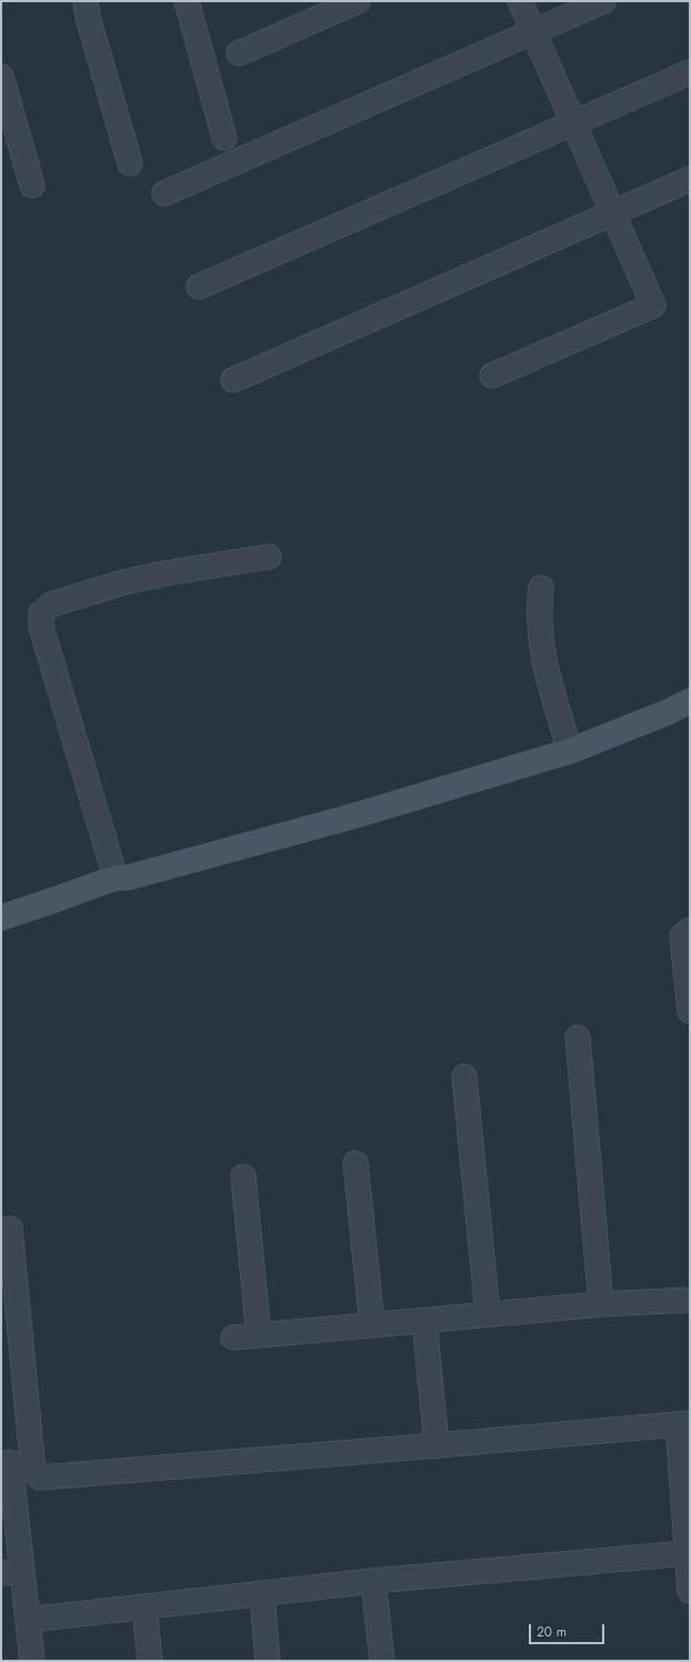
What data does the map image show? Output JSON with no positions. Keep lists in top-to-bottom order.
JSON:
{
  "scale_bar": "20 m"
}
